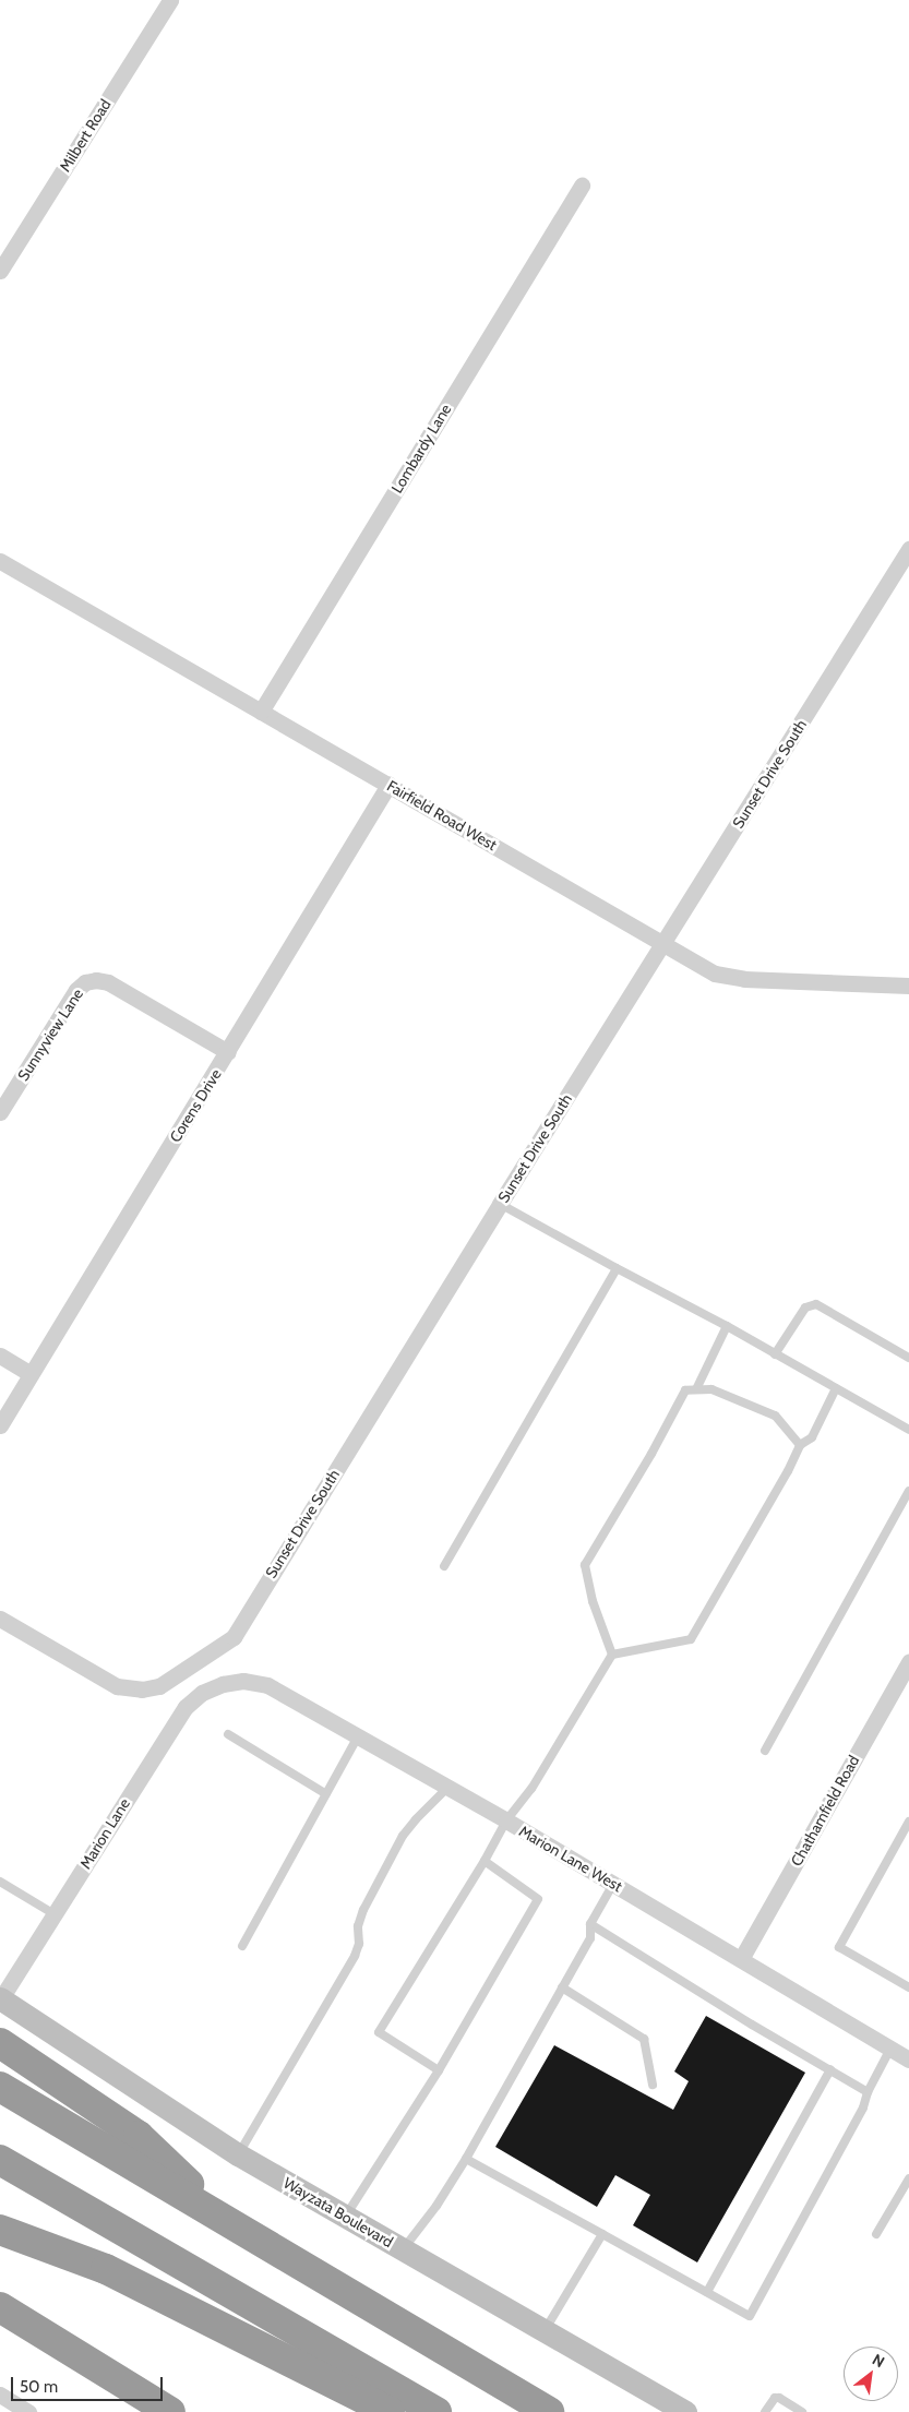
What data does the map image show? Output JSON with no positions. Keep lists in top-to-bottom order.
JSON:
{
  "streets": {
    "street": [
      "Milbert Road",
      "Lombardy Lane",
      "Sunset Drive South",
      "Fairfield Road West",
      "Sunnyview Lane",
      "Corens Drive",
      "Chathamfield Road",
      "Marion Lane",
      "Marion Lane West",
      "Wayzata Boulevard"
    ]
  },
  "crossings": [
    ["Lombardy Lane", "Fairfield Road West"],
    ["Sunset Drive South", "Fairfield Road West"],
    ["Fairfield Road West", "Corens Drive"],
    ["Sunnyview Lane", "Corens Drive"],
    ["Chathamfield Road", "Marion Lane West"],
    ["Marion Lane", "Marion Lane West"],
    ["Marion Lane", "Wayzata Boulevard"]
  ],
  "scale_bar": "50 m",
  "north": "top right"
}
